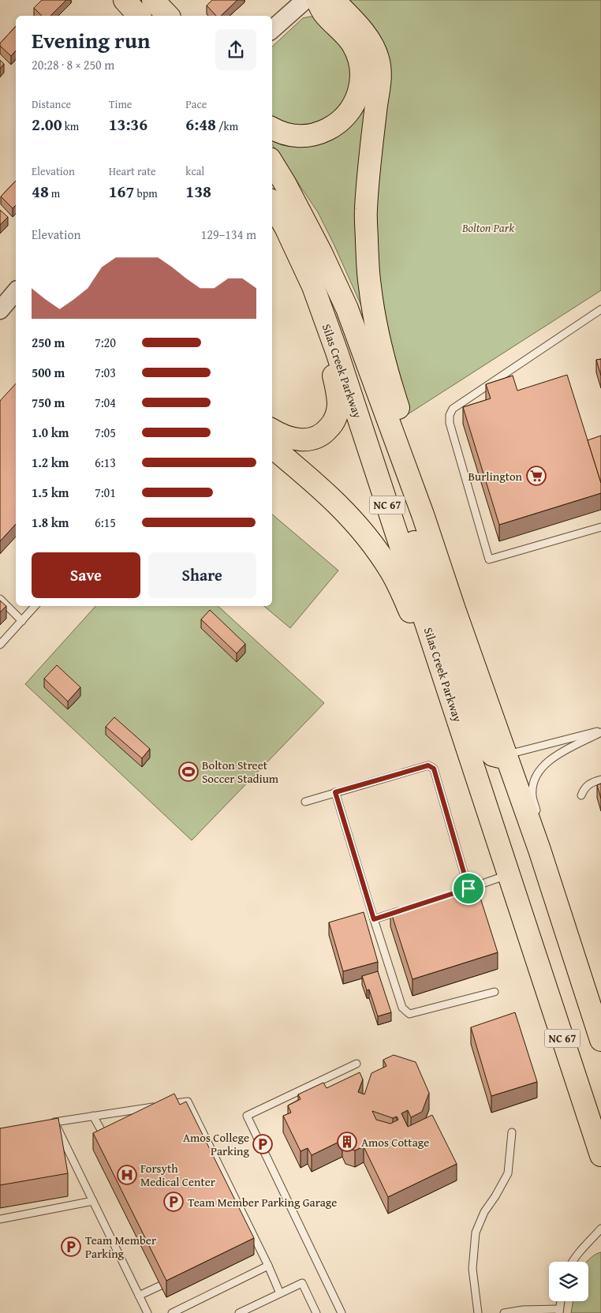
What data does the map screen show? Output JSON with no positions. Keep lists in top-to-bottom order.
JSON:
{
  "streets": {
    "main road": ["Silas Creek Parkway", "NC 67"]
  },
  "parks": ["Bolton Park"],
  "places": {
    "supermarket": ["Burlington"],
    "sports": ["Bolton Street Soccer Stadium"],
    "building": ["Amos Cottage"],
    "parking": ["Amos College Parking", "Team Member Parking Garage", "Team Member Parking"],
    "hospital": ["Forsyth Medical Center"]
  },
  "page": {
    "heading": ["Evening run", "20:28 · 8 × 250 m"],
    "stats": [
      ["Distance", "2.00 km"],
      ["Time", "13:36"],
      ["Pace", "6:48 /km"],
      ["Elevation", "48 m"],
      ["Heart rate", "167 bpm"],
      ["kcal", "138"]
    ],
    "chart": ["Elevation", "129–134 m"],
    "list": [
      {
        "name": "250 m",
        "note": "7:20"
      },
      {
        "name": "500 m",
        "note": "7:03"
      },
      {
        "name": "750 m",
        "note": "7:04"
      },
      {
        "name": "1.0 km",
        "note": "7:05"
      },
      {
        "name": "1.2 km",
        "note": "6:13"
      },
      {
        "name": "1.5 km",
        "note": "7:01"
      },
      {
        "name": "1.8 km",
        "note": "6:15"
      }
    ],
    "buttons": ["Save", "Share"]
  }
}
